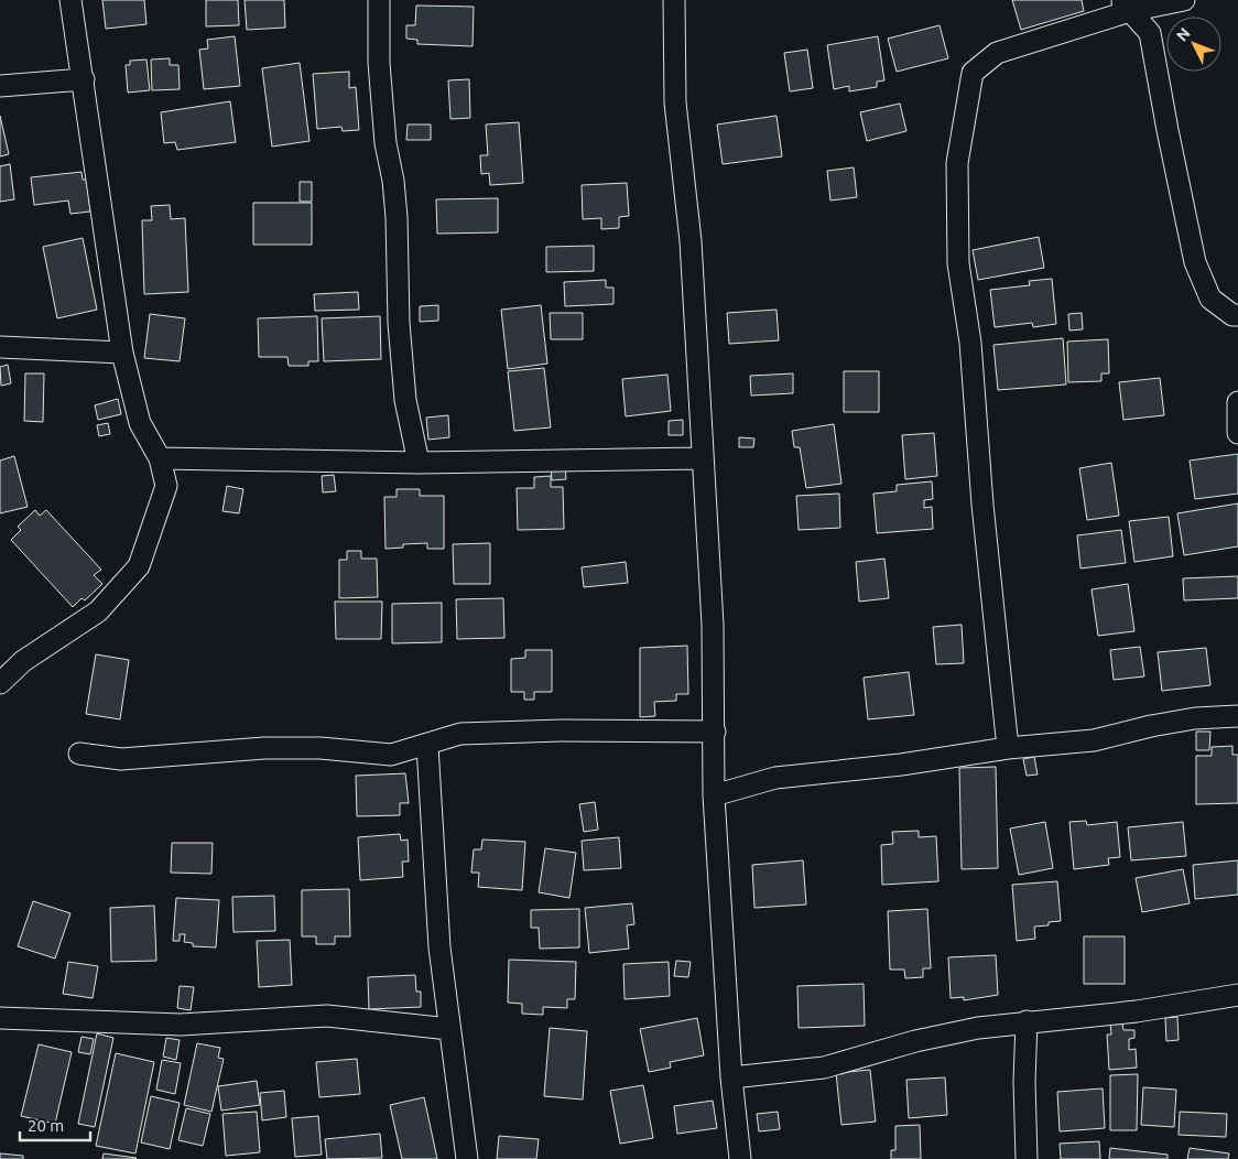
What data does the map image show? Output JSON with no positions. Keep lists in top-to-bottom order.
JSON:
{
  "scale_bar": "20 m",
  "north": "top left"
}
